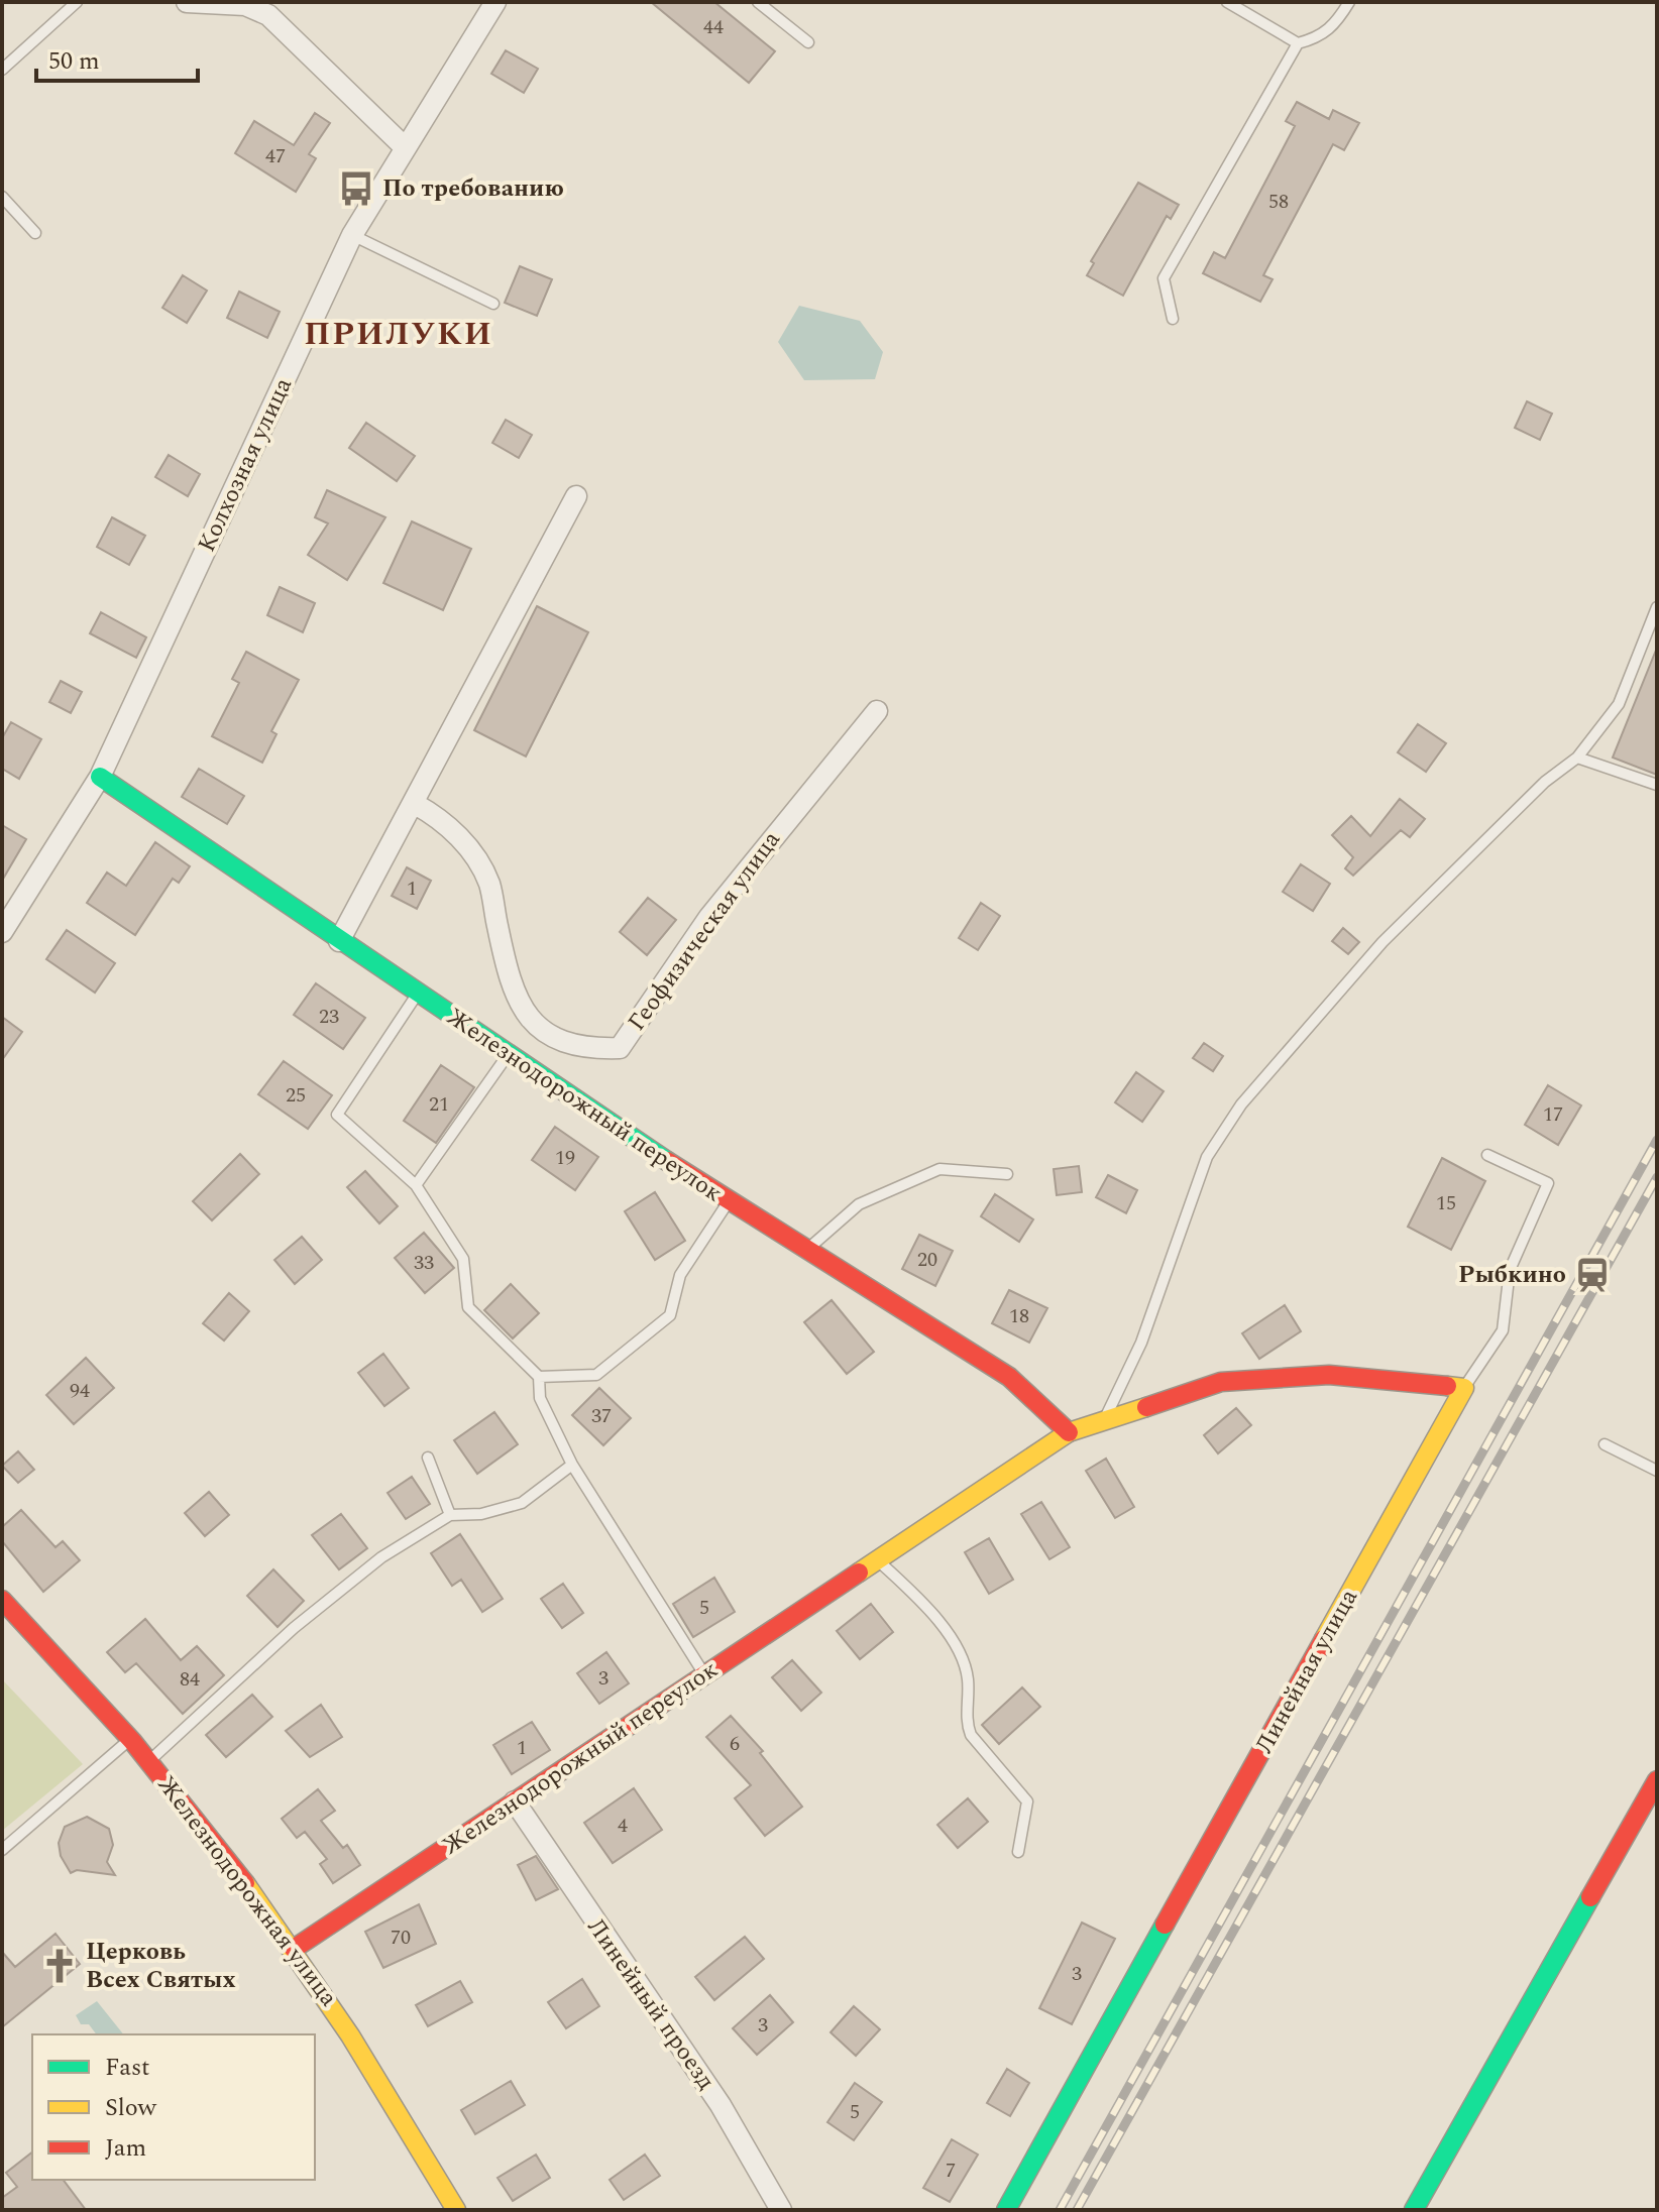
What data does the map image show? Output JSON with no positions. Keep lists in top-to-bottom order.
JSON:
{
  "streets": {
    "street": [
      "Колхозная улица",
      "Геофизическая улица",
      "Железнодорожный переулок",
      "Линейная улица",
      "Железнодорожная улица",
      "Линейный проезд"
    ]
  },
  "crossings": [
    ["Колхозная улица", "Железнодорожный переулок"],
    ["Железнодорожный переулок", "Линейная улица"],
    ["Железнодорожный переулок", "Железнодорожная улица"],
    ["Железнодорожный переулок", "Линейный проезд"]
  ],
  "districts": ["ПРИЛУКИ"],
  "places": {
    "bus stop": ["По требованию"],
    "station": ["Рыбкино"],
    "church": ["Церковь Всех Святых"]
  },
  "house_numbers": [
    "44",
    "47",
    "58",
    "1",
    "23",
    "25",
    "21",
    "17",
    "19",
    "15",
    "20",
    "33",
    "18",
    "94",
    "37",
    "5",
    "3",
    "84",
    "6",
    "1",
    "4",
    "70",
    "3",
    "3",
    "5",
    "7"
  ],
  "legend": ["Fast", "Slow", "Jam"],
  "scale_bar": "50 m"
}
